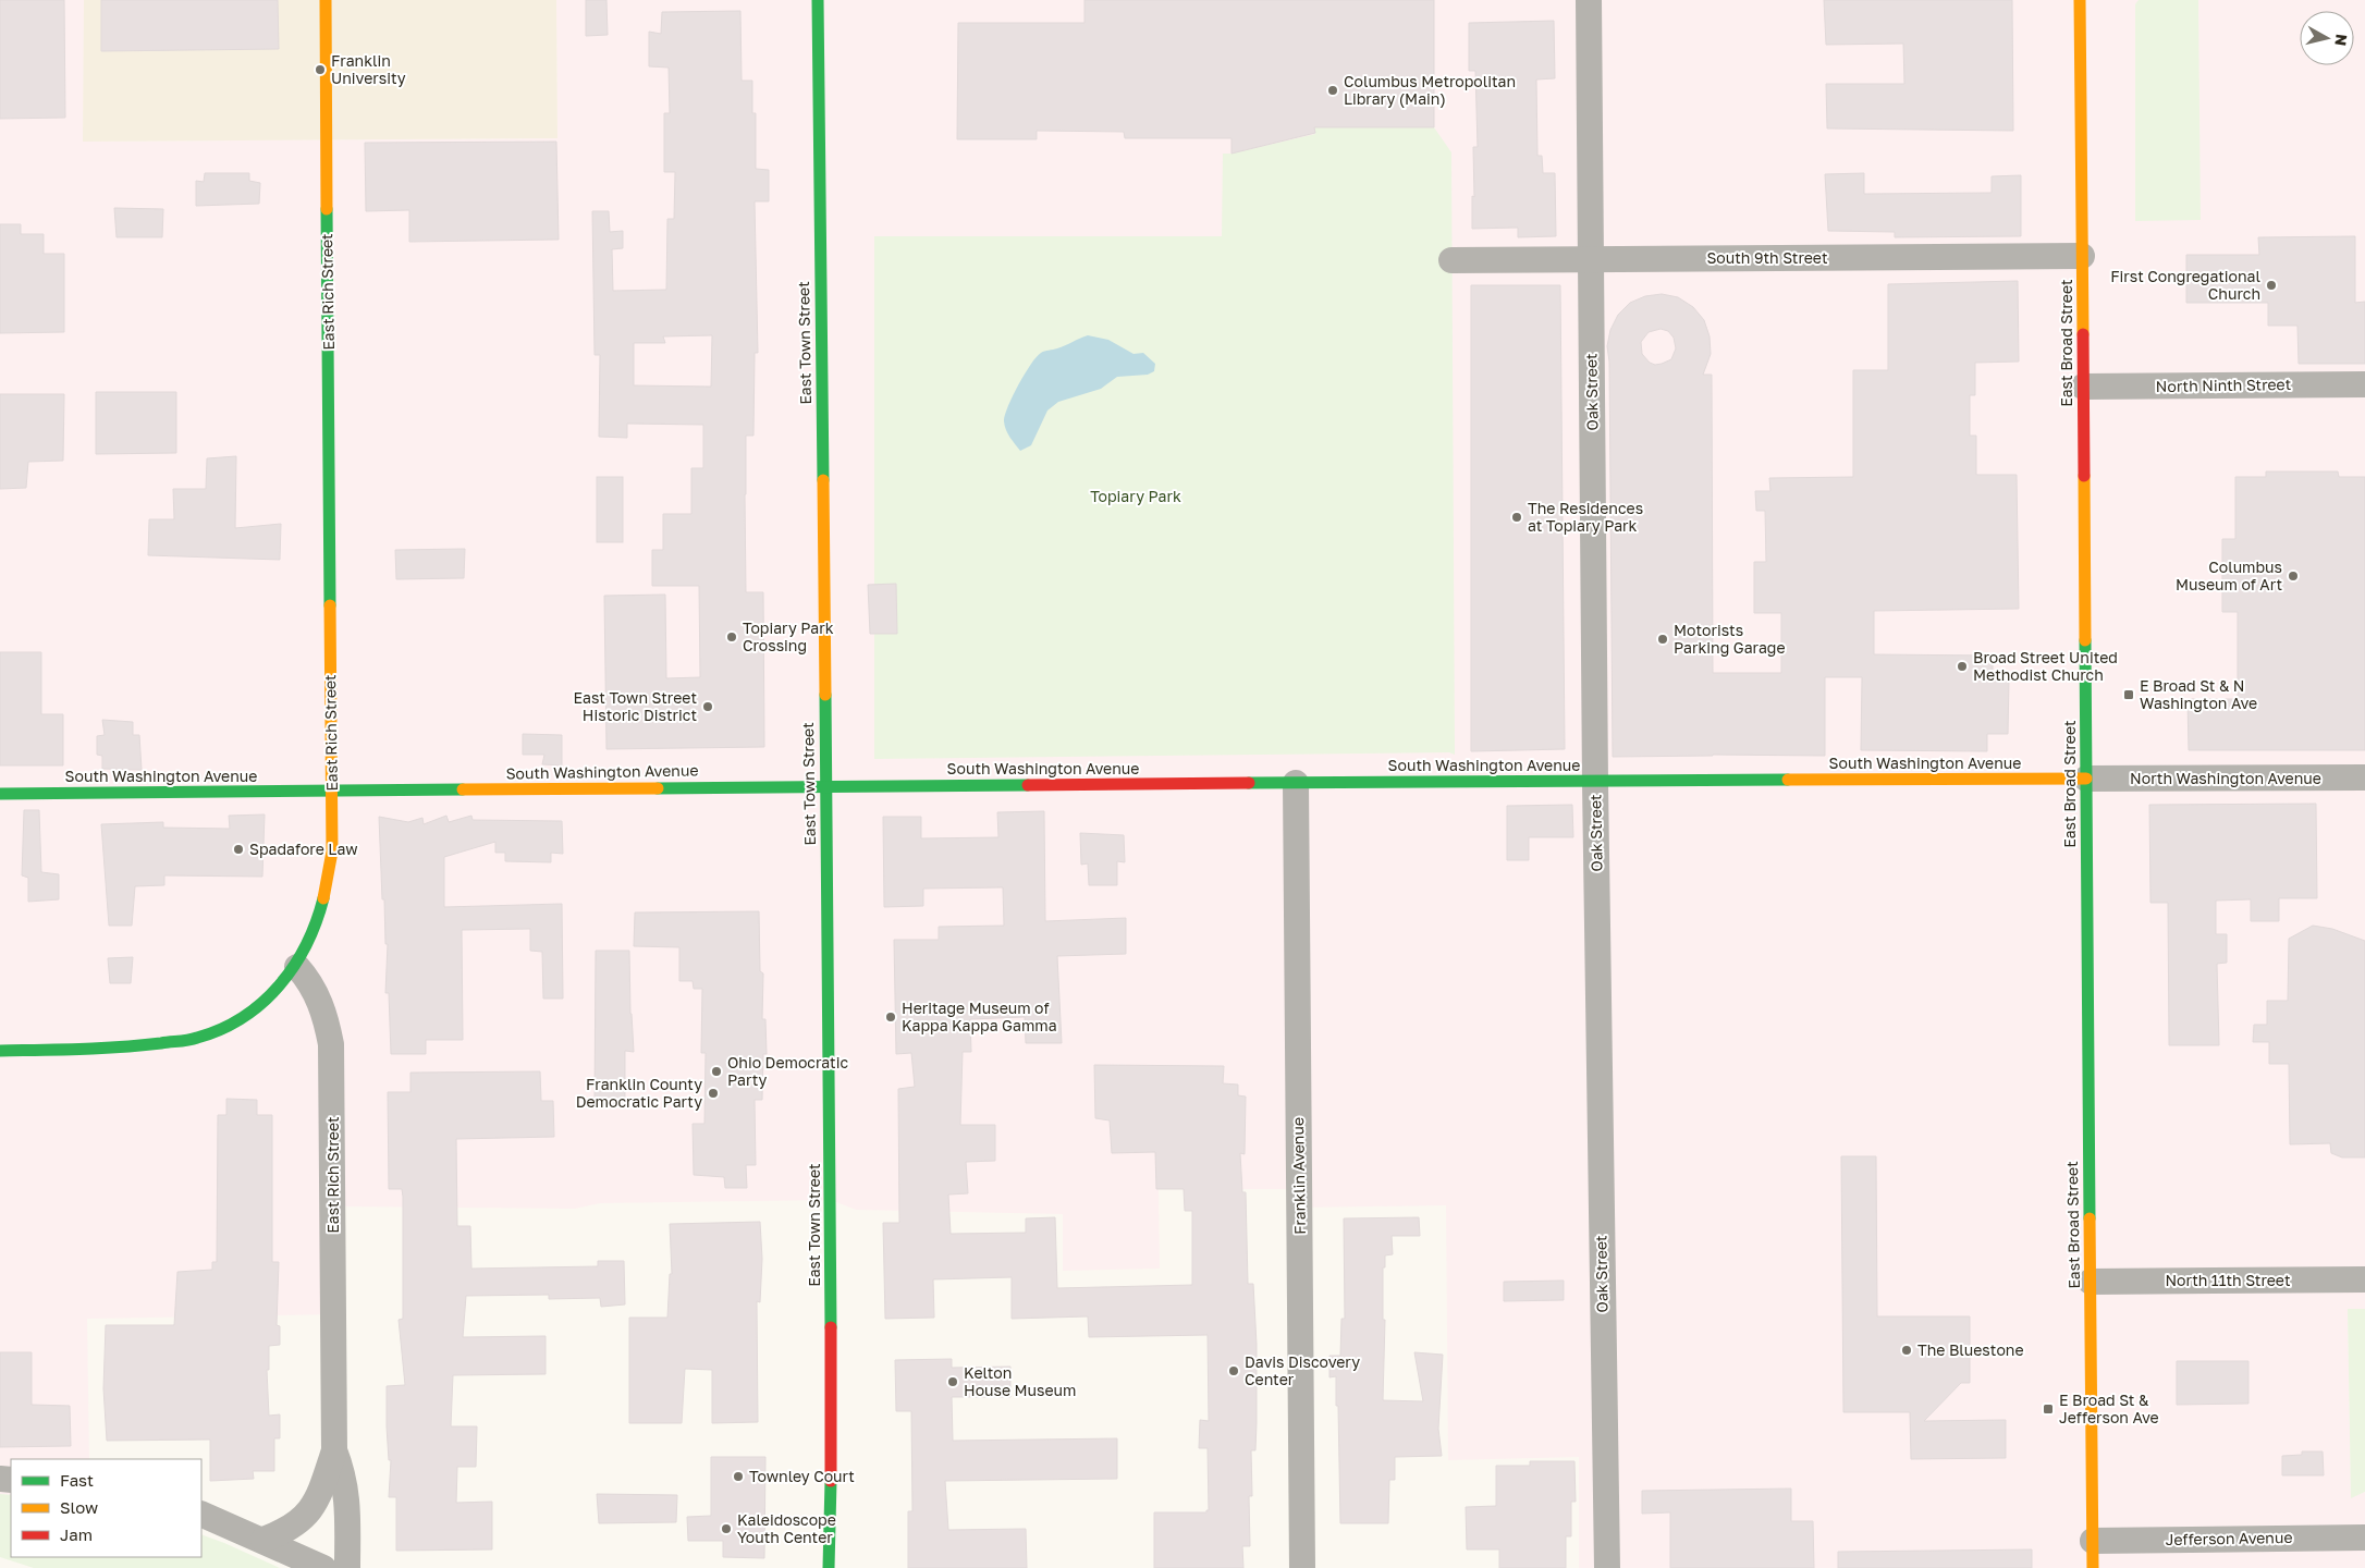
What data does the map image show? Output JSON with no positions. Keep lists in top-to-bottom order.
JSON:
{
  "streets": {
    "street": [
      "South 9th Street",
      "East Rich Street",
      "East Town Street",
      "East Broad Street",
      "North Ninth Street",
      "Oak Street",
      "South Washington Avenue",
      "North Washington Avenue",
      "Franklin Avenue",
      "North 11th Street",
      "Jefferson Avenue"
    ]
  },
  "crossings": [
    ["South 9th Street", "East Broad Street"],
    ["South 9th Street", "Oak Street"],
    ["East Rich Street", "South Washington Avenue"],
    ["East Town Street", "South Washington Avenue"],
    ["East Broad Street", "North Ninth Street"],
    ["East Broad Street", "South Washington Avenue"],
    ["East Broad Street", "North Washington Avenue"],
    ["East Broad Street", "North 11th Street"],
    ["East Broad Street", "Jefferson Avenue"],
    ["Oak Street", "South Washington Avenue"],
    ["South Washington Avenue", "North Washington Avenue"],
    ["South Washington Avenue", "Franklin Avenue"]
  ],
  "parks": ["Topiary Park"],
  "places": {
    "other": [
      "Franklin University",
      "Columbus Metropolitan Library (Main)",
      "First Congregational Church",
      "The Residences at Topiary Park",
      "Columbus Museum of Art",
      "Topiary Park Crossing",
      "Motorists Parking Garage",
      "Broad Street United Methodist Church",
      "East Town Street Historic District",
      "Spadafore Law",
      "Heritage Museum of Kappa Kappa Gamma",
      "Ohio Democratic Party",
      "Franklin County Democratic Party",
      "The Bluestone",
      "Davis Discovery Center",
      "Kelton House Museum",
      "Townley Court",
      "Kaleidoscope Youth Center"
    ],
    "transit": ["E Broad St & N Washington Ave", "E Broad St & Jefferson Ave"]
  },
  "legend": ["Fast", "Slow", "Jam"],
  "north": "right"
}
